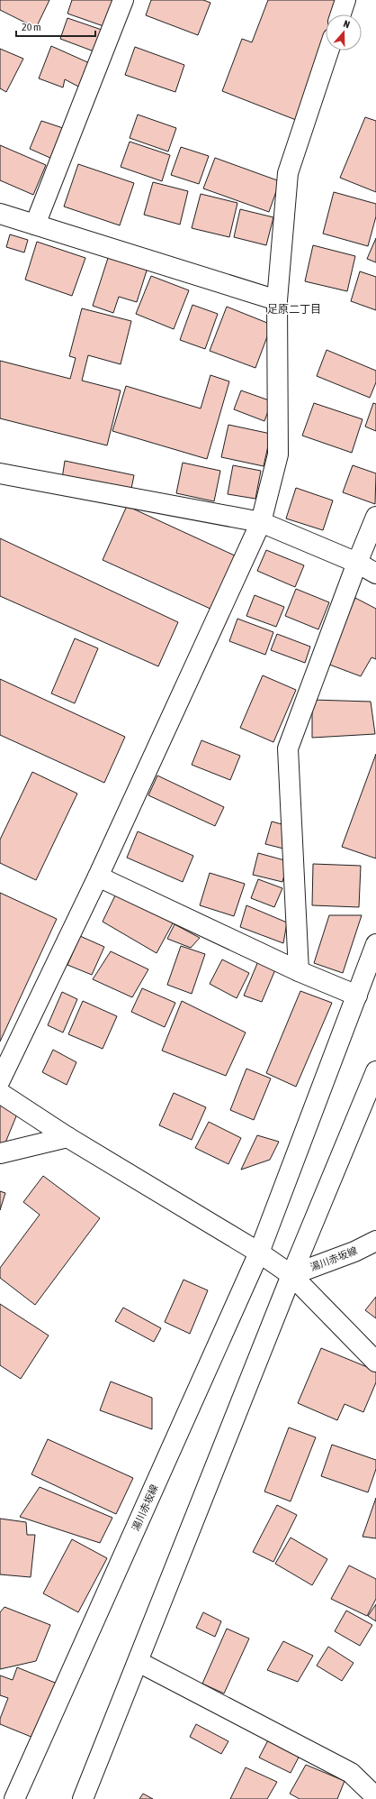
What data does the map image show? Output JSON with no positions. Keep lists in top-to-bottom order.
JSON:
{
  "streets": {
    "street": ["湯川赤坂線"]
  },
  "districts": ["足原二丁目"],
  "scale_bar": "20 m",
  "north": "top"
}
